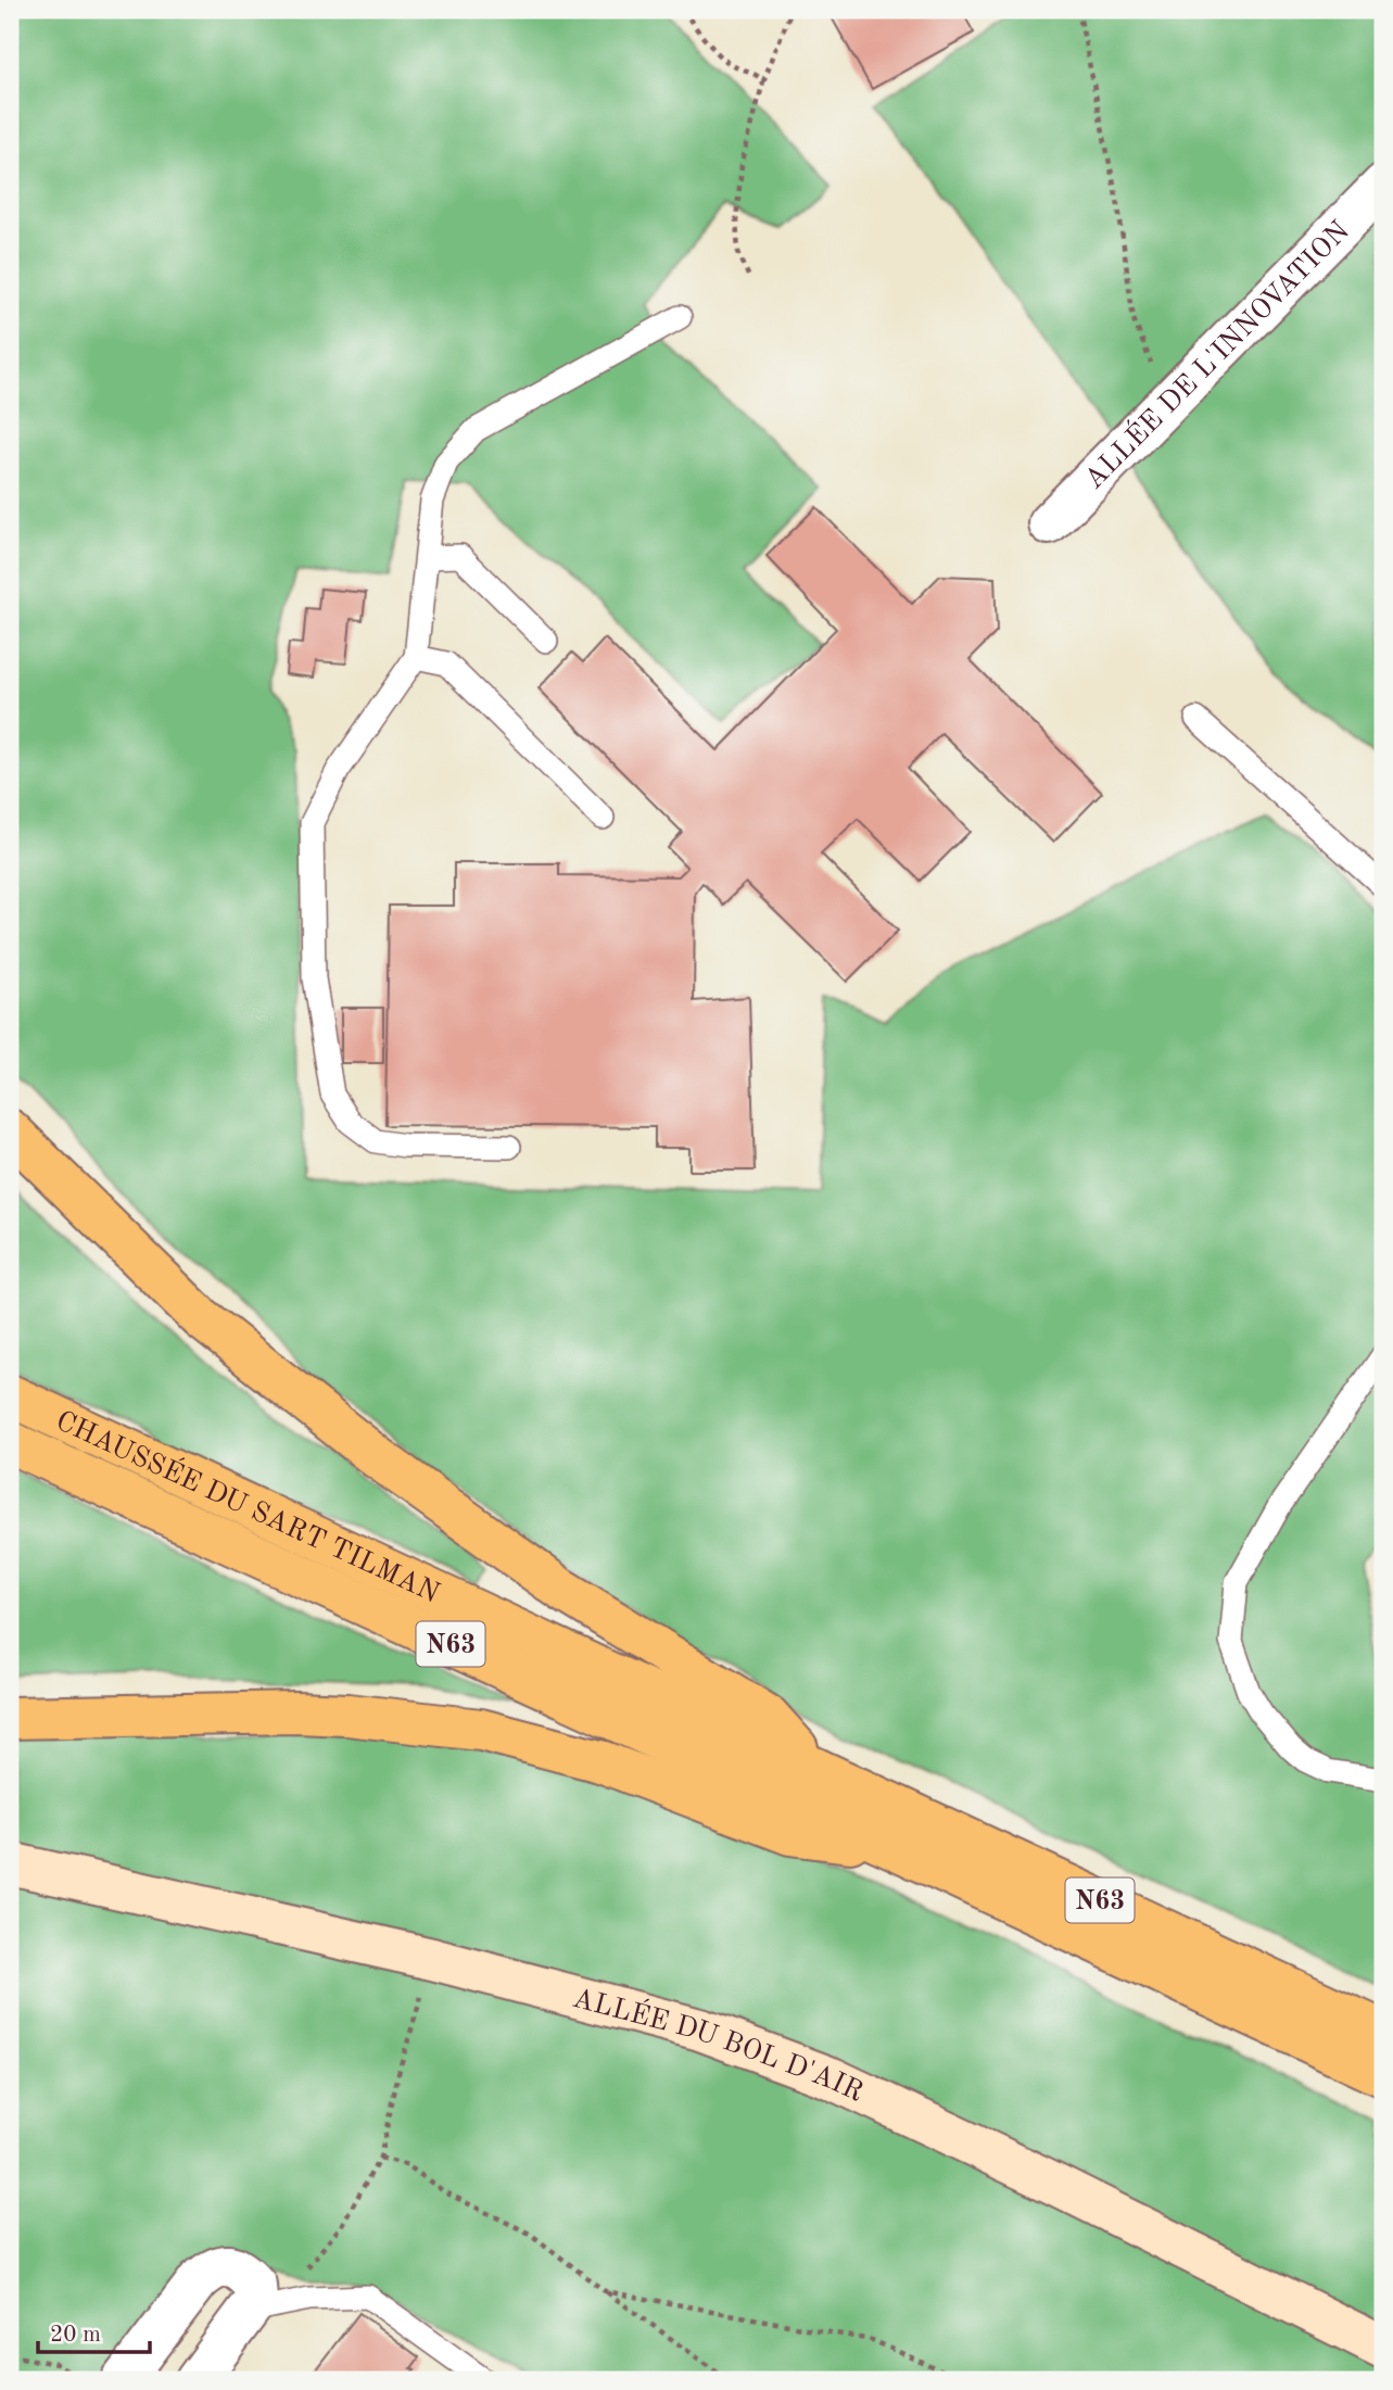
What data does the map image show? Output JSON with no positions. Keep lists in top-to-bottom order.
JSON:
{
  "streets": {
    "highway": ["CHAUSSÉE DU SART TILMAN", "N63"],
    "street": ["ALLÉE DE L'INNOVATION", "ALLÉE DU BOL D'AIR"]
  },
  "crossings": [
    ["CHAUSSÉE DU SART TILMAN", "N63"]
  ],
  "scale_bar": "20 m"
}
